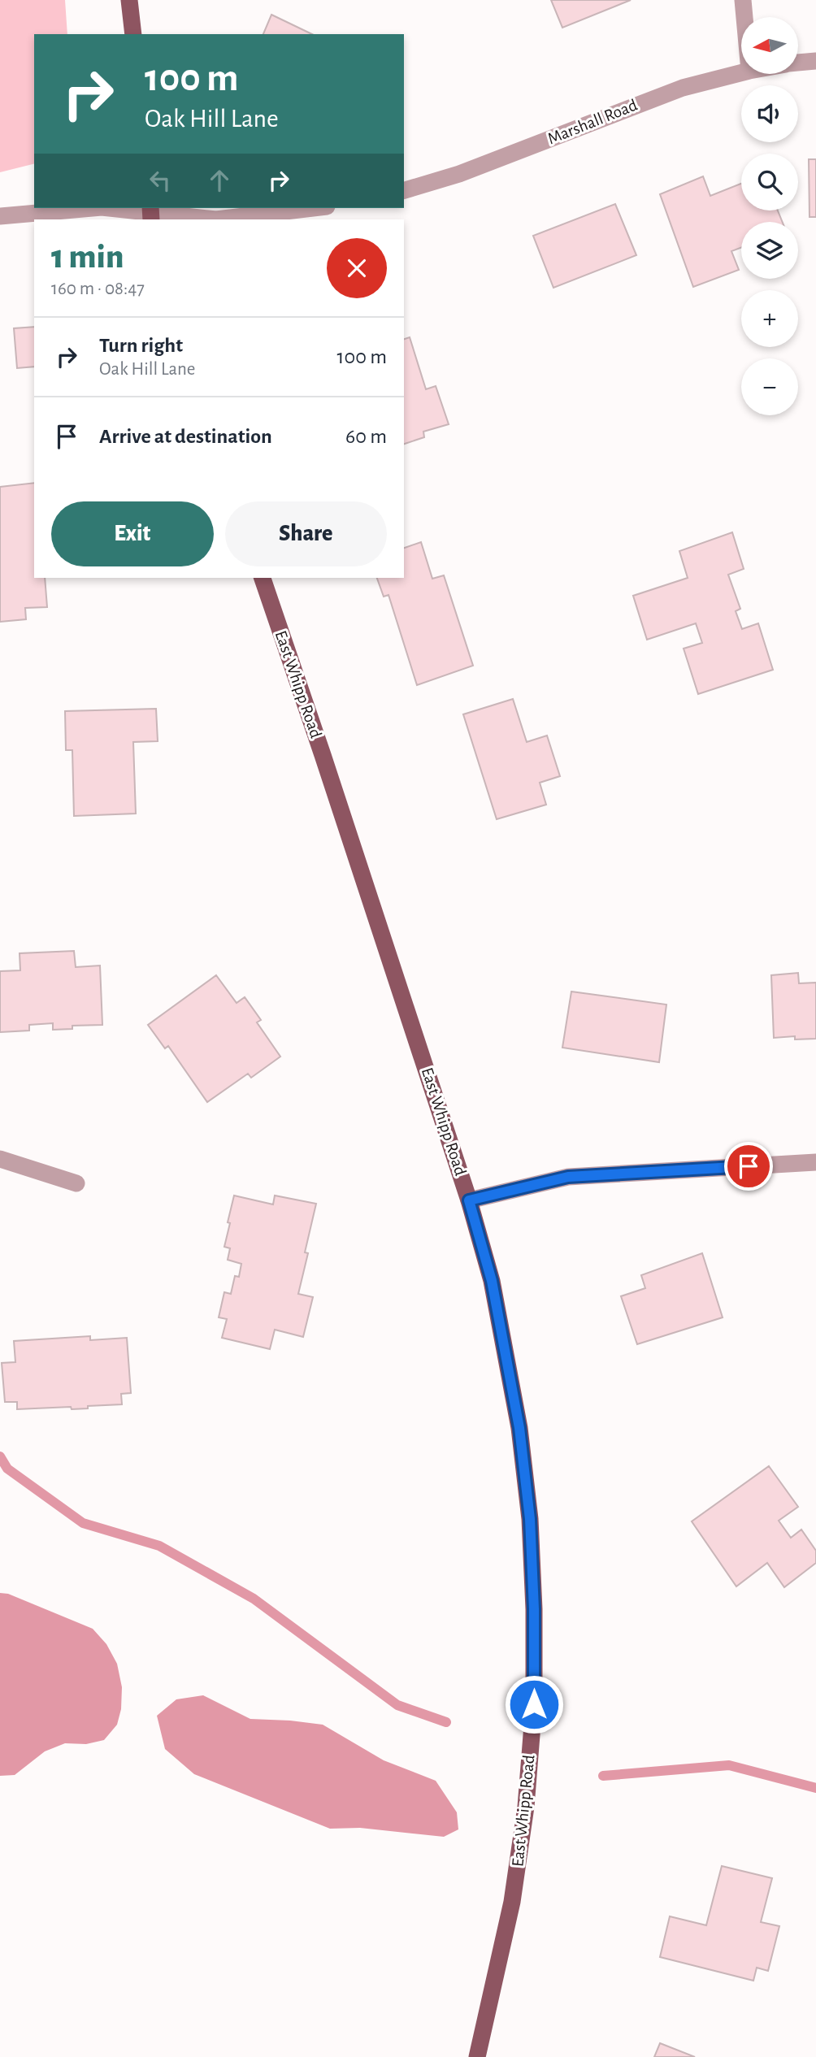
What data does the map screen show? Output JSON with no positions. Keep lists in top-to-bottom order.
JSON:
{
  "streets": {
    "main road": ["East Whipp Road"],
    "street": ["Marshall Road"]
  },
  "north": "left",
  "page": {
    "map_buttons": ["+", "−"],
    "turn": ["100 m", "Oak Hill Lane"],
    "heading": ["1 min", "160 m · 08:47"],
    "list": [
      {
        "name": "Turn right",
        "note": "Oak Hill Lane",
        "value": "100 m"
      },
      {
        "name": "Arrive at destination",
        "value": "60 m"
      }
    ],
    "buttons": ["Exit", "Share"]
  }
}
